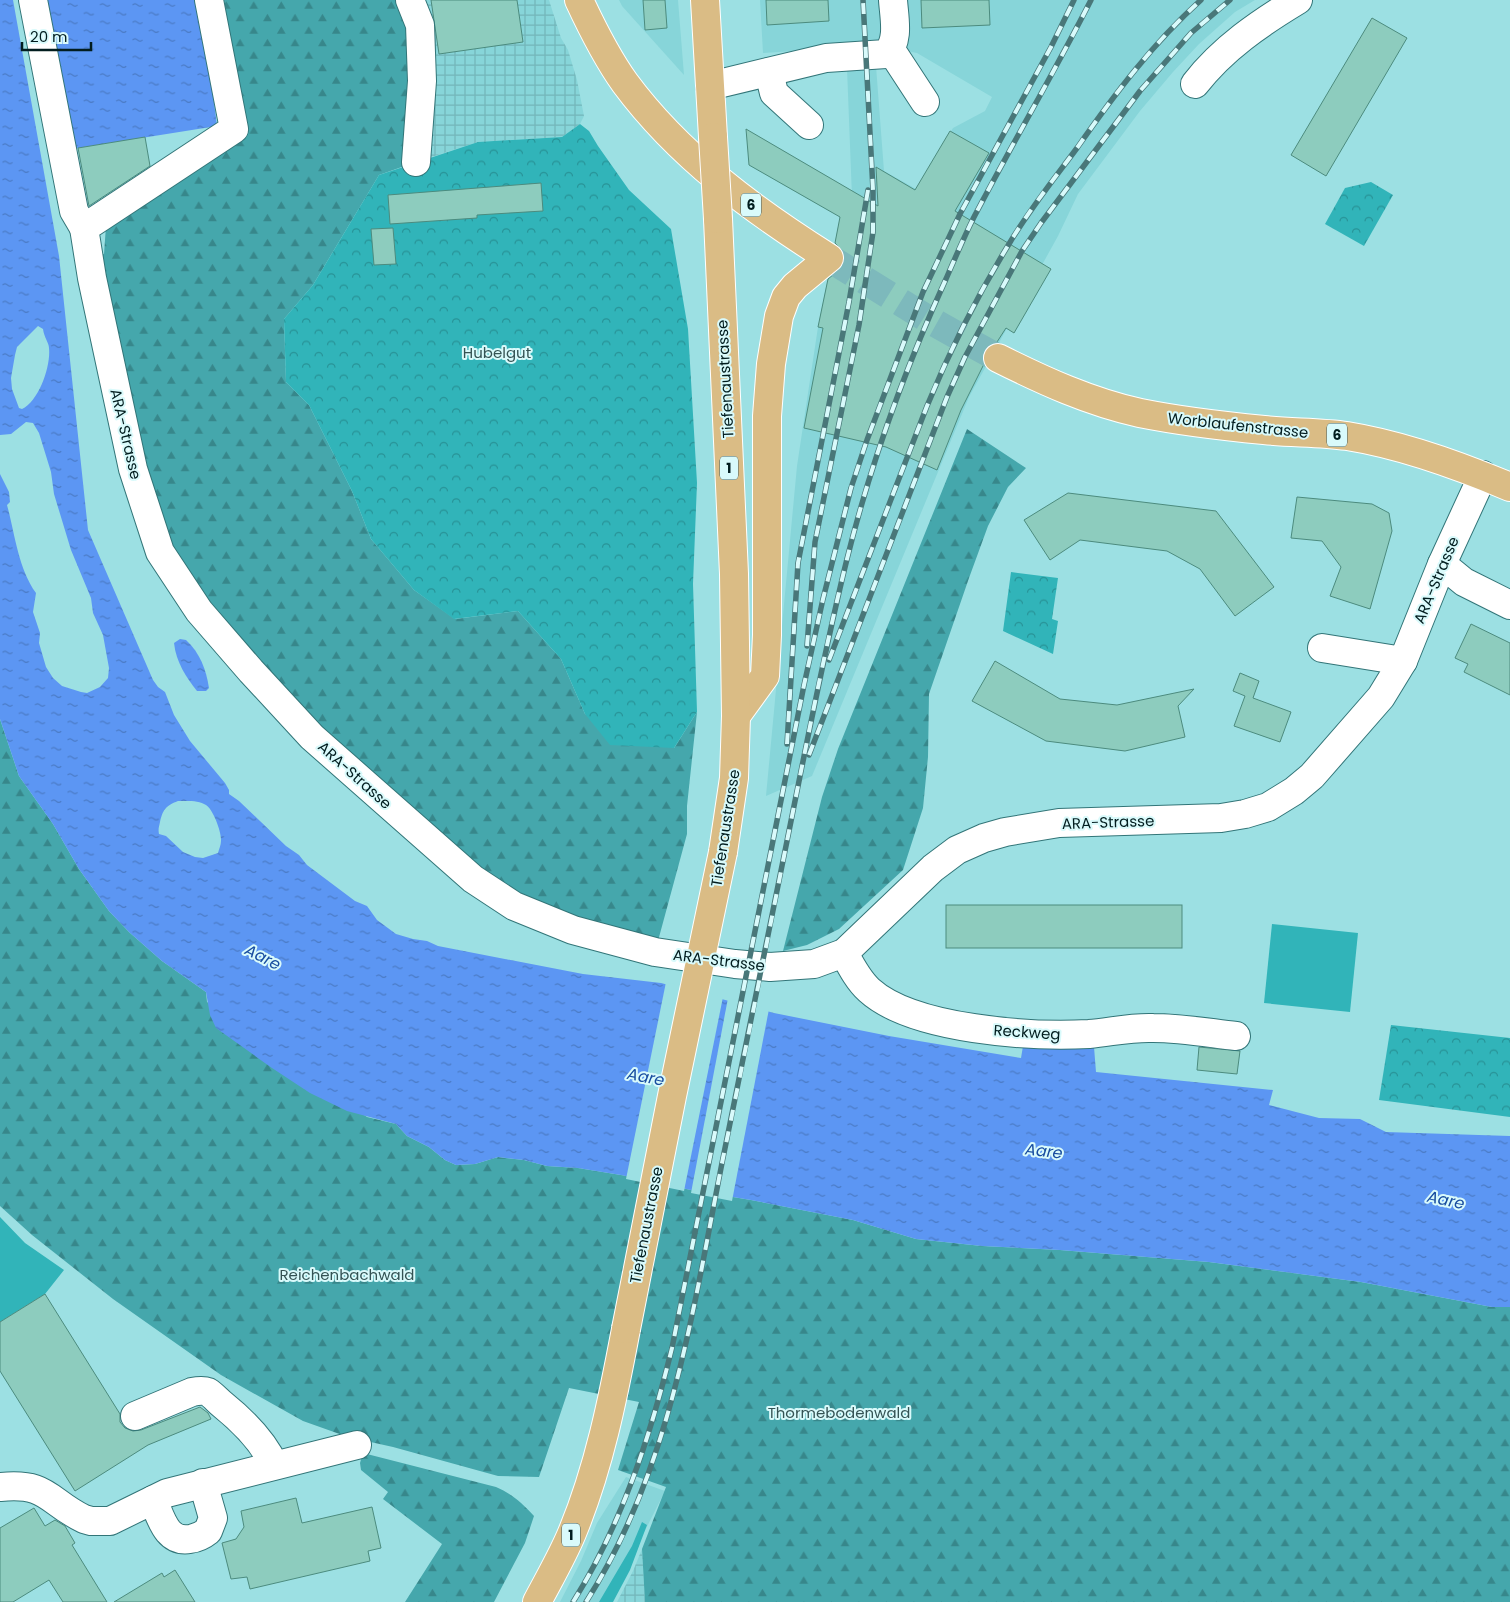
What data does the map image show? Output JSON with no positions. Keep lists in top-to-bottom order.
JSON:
{
  "streets": {
    "main road": [
      "6",
      "Tiefenaustrasse",
      "Worblaufenstrasse",
      "1"
    ],
    "street": ["ARA-Strasse", "Reckweg"]
  },
  "crossings": [
    ["6", "Tiefenaustrasse"],
    ["Worblaufenstrasse", "ARA-Strasse"],
    ["ARA-Strasse", "Reckweg"]
  ],
  "water": ["Aare"],
  "parks": ["Hubelgut", "Reichenbachwald", "Thormebodenwald"],
  "scale_bar": "20 m"
}
